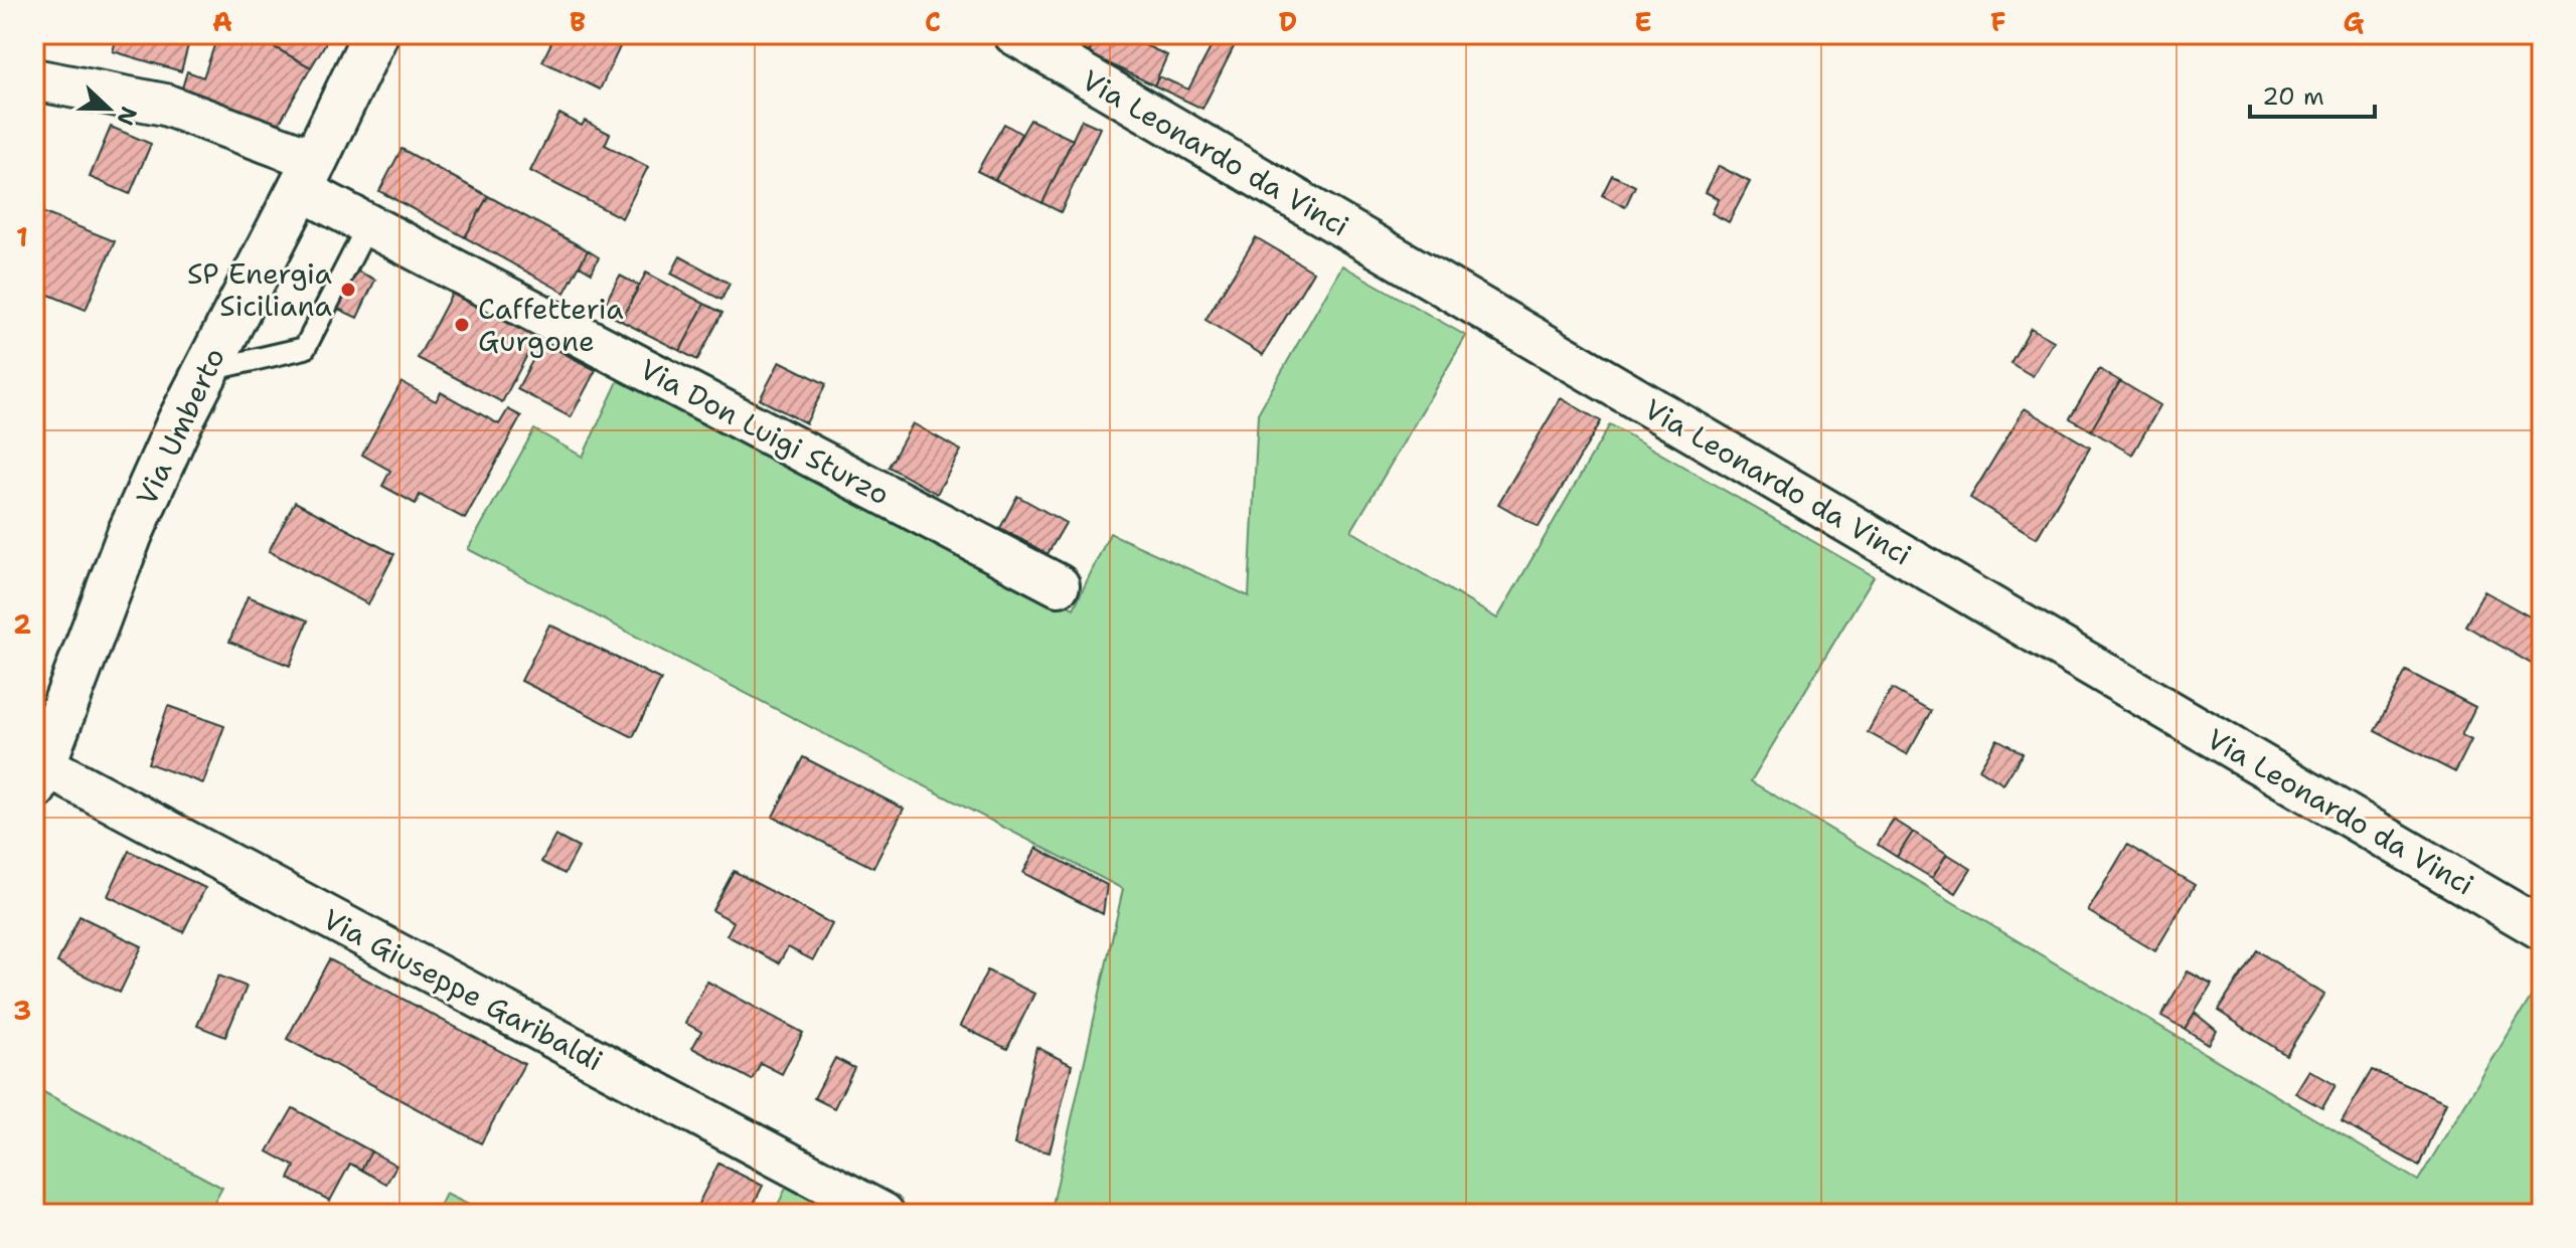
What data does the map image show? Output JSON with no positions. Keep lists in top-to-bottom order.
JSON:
{
  "streets": {
    "main road": ["Via Umberto"],
    "street": ["Via Leonardo da Vinci", "Via Don Luigi Sturzo", "Via Giuseppe Garibaldi"]
  },
  "crossings": [
    ["Via Umberto", "Via Don Luigi Sturzo"],
    ["Via Umberto", "Via Giuseppe Garibaldi"]
  ],
  "places": ["SP Energia Siciliana", "Caffetteria Gurgone"],
  "scale_bar": "20 m",
  "north": "right",
  "grid": {
    "columns": [
      "A",
      "B",
      "C",
      "D",
      "E",
      "F",
      "G"
    ],
    "rows": ["1", "2", "3"]
  }
}
